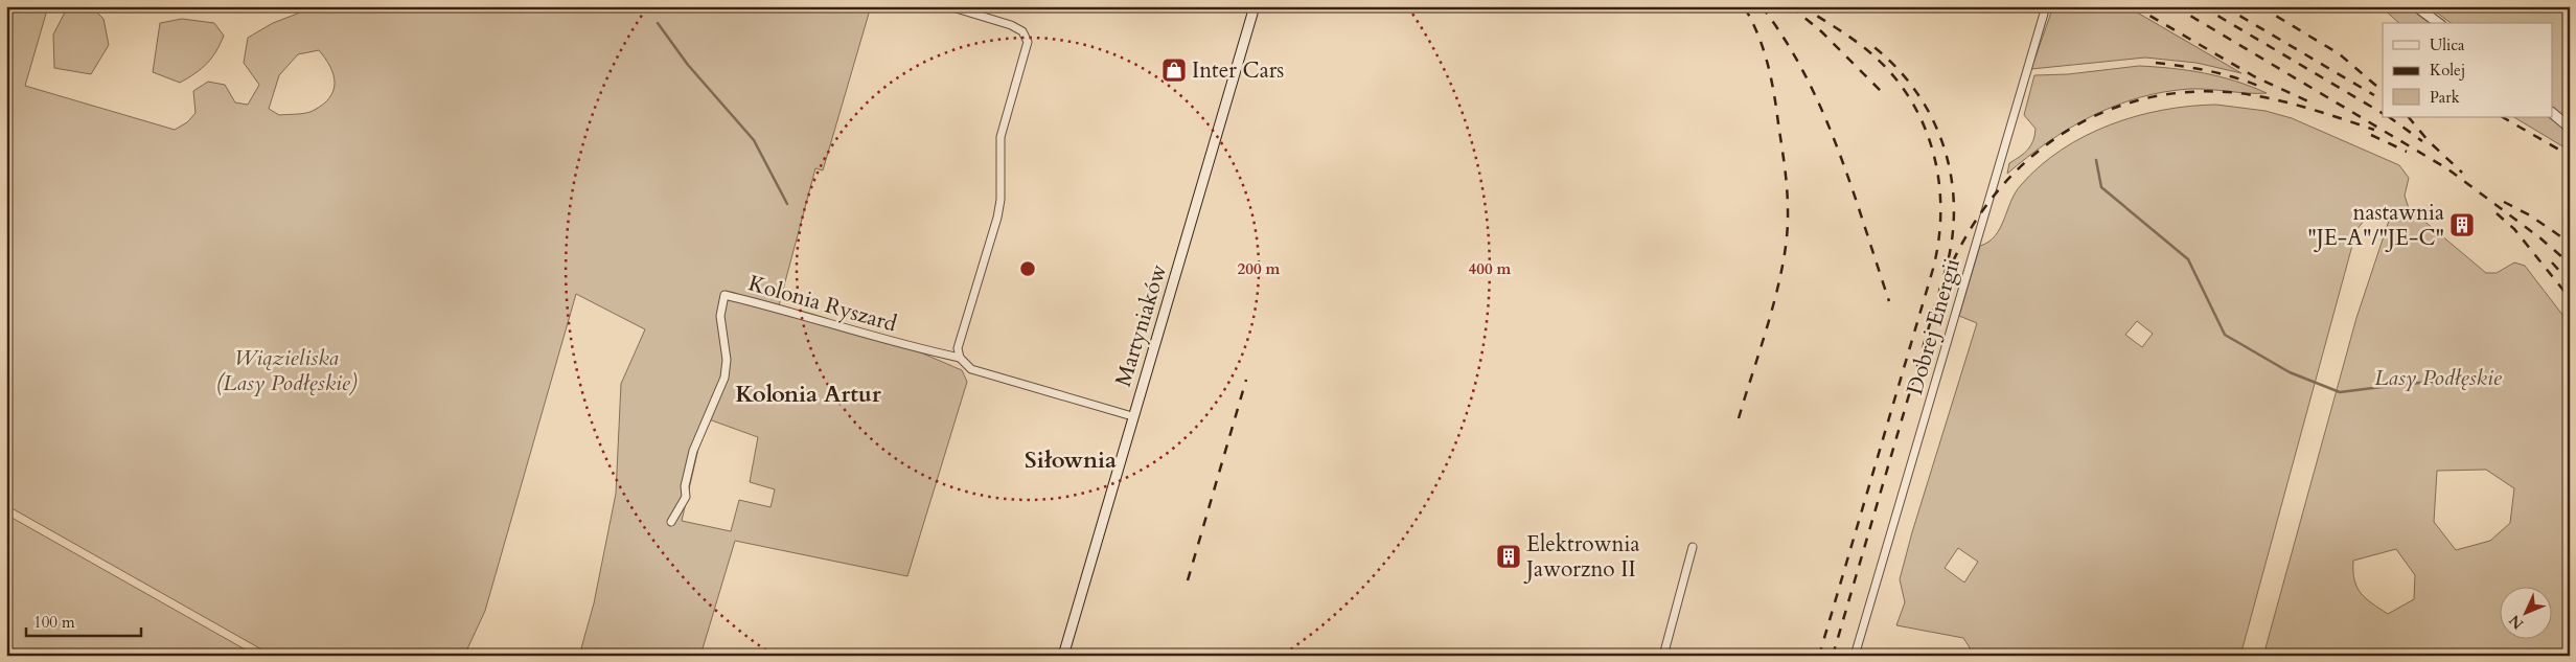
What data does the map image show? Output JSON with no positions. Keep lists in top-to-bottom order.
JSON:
{
  "streets": {
    "main road": ["Martyniaków"],
    "street": ["Kolonia Ryszard", "Dobrej Energii"]
  },
  "districts": ["Kolonia Artur", "Siłownia"],
  "parks": ["Wiązieliska (Lasy Podłęskie)", "Lasy Podłęskie"],
  "places": {
    "shop": ["Inter Cars"],
    "building": ["nastawnia \"JE-A\"/\"JE-C\"", "Elektrownia Jaworzno II"]
  },
  "legend": ["Ulica", "Kolej", "Park"],
  "scale_bar": "100 m",
  "north": "bottom left",
  "rings": ["200 m", "400 m"]
}
